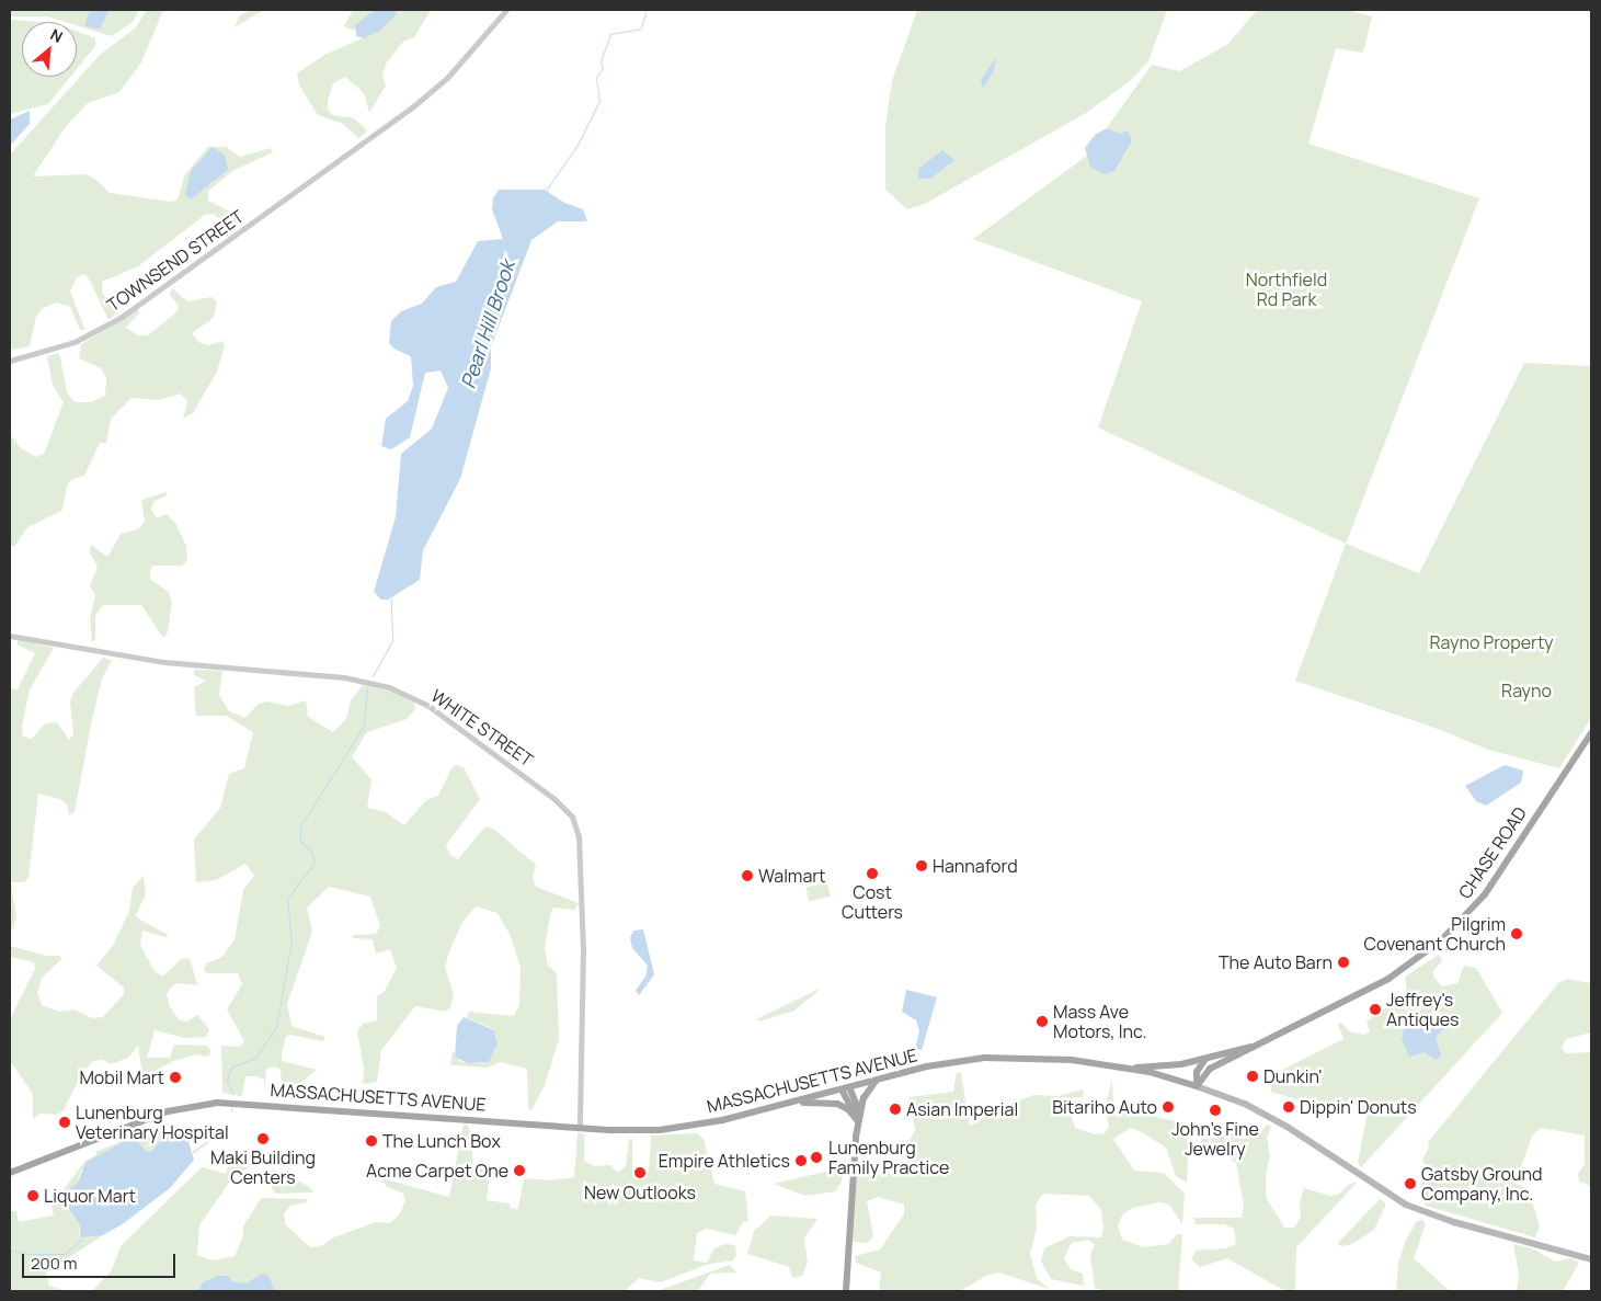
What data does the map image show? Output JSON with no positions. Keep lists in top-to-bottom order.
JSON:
{
  "streets": {
    "main road": ["CHASE ROAD", "MASSACHUSETTS AVENUE"],
    "street": ["TOWNSEND STREET", "WHITE STREET"]
  },
  "crossings": [
    ["WHITE STREET", "MASSACHUSETTS AVENUE"],
    ["CHASE ROAD", "MASSACHUSETTS AVENUE"]
  ],
  "water": ["Pearl Hill Brook"],
  "parks": ["Northfield Rd Park", "Rayno Property", "Rayno"],
  "places": [
    "Hannaford",
    "Cost Cutters",
    "Walmart",
    "Pilgrim Covenant Church",
    "The Auto Barn",
    "Jeffrey's Antiques",
    "Mass Ave Motors, Inc.",
    "Dunkin'",
    "Mobil Mart",
    "Bitariho Auto",
    "Dippin' Donuts",
    "Asian Imperial",
    "John's Fine Jewelry",
    "Lunenburg Veterinary Hospital",
    "Maki Building Centers",
    "The Lunch Box",
    "Lunenburg Family Practice",
    "Empire Athletics",
    "Acme Carpet One",
    "New Outlooks",
    "Gatsby Ground Company, Inc.",
    "Liquor Mart"
  ],
  "scale_bar": "200 m",
  "north": "top right"
}
